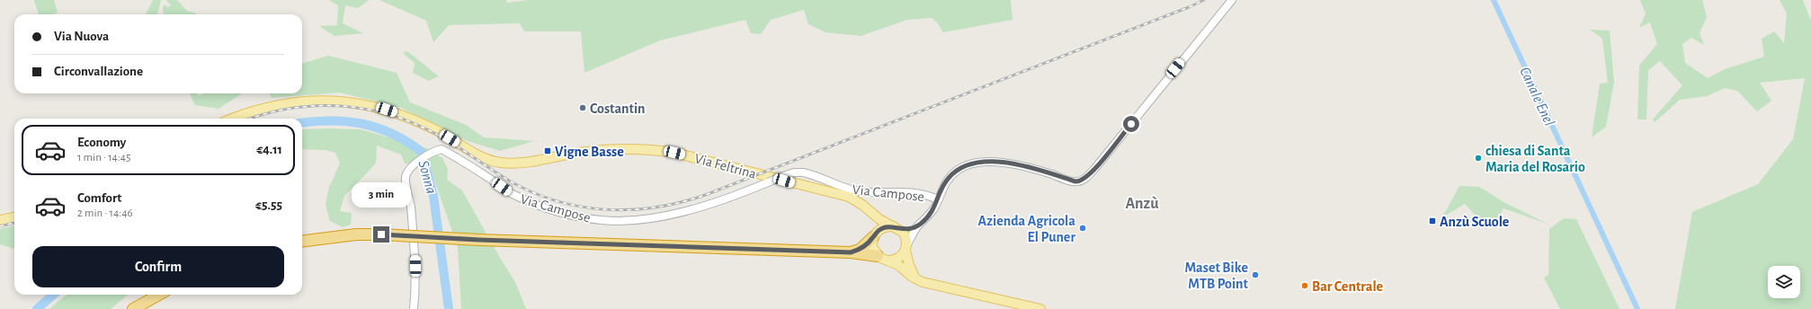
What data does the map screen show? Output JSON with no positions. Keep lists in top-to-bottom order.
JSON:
{
  "streets": {
    "main road": ["Via Feltrina"],
    "street": ["Via Campose"]
  },
  "districts": ["Anzù"],
  "water": ["Canale Enel", "Sonna"],
  "places": {
    "other": [
      "Costantin",
      "chiesa di Santa Maria del Rosario",
      "Azienda Agricola El Puner",
      "Maset Bike MTB Point",
      "Bar Centrale"
    ],
    "transit": ["Vigne Basse", "Anzù Scuole"]
  },
  "page": {
    "banner": ["Via Nuova", "Circonvallazione"],
    "list": [
      {
        "name": "Economy",
        "note": "1 min · 14:45",
        "value": "€4.11"
      },
      {
        "name": "Comfort",
        "note": "2 min · 14:46",
        "value": "€5.55"
      }
    ],
    "bubble": "3 min",
    "buttons": "Confirm"
  }
}
